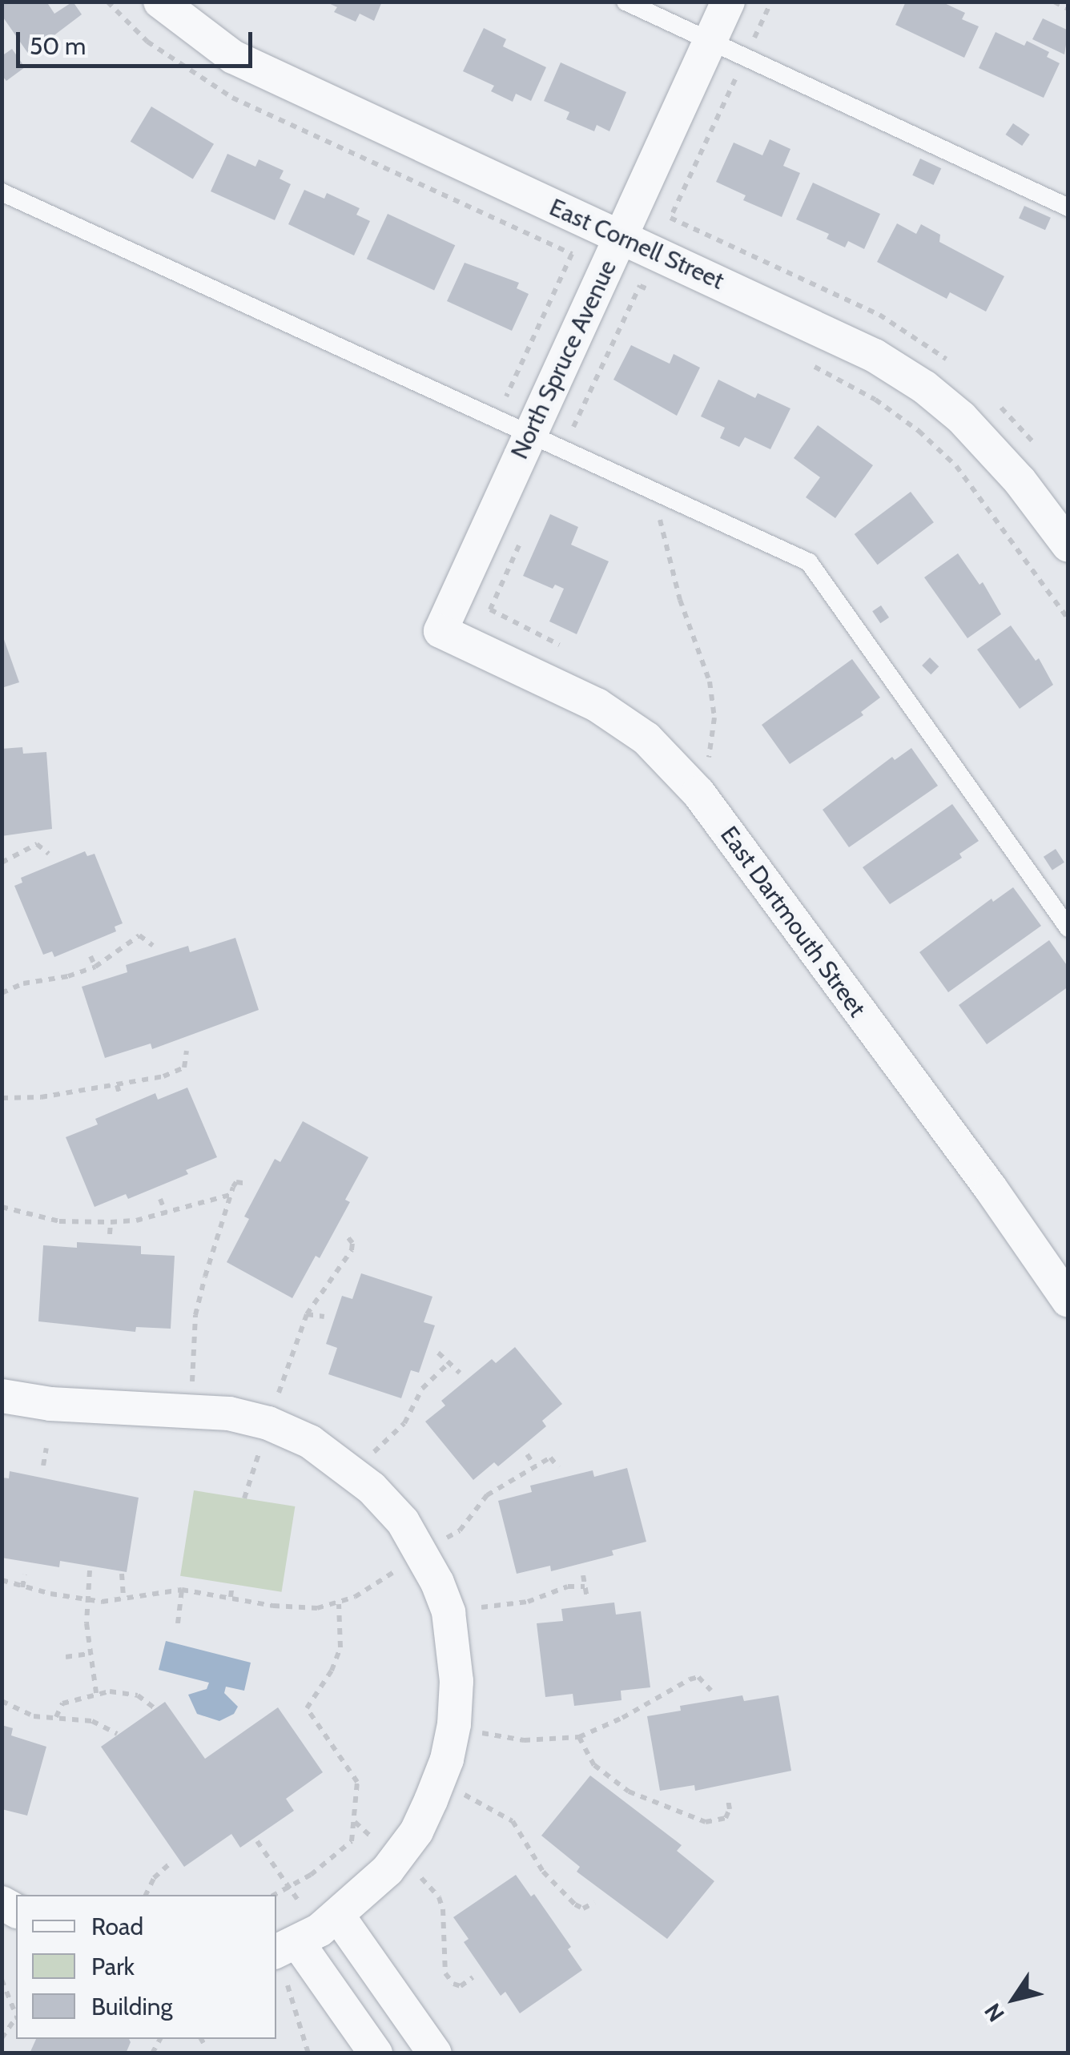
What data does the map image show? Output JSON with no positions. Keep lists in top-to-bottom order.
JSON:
{
  "streets": {
    "street": ["East Cornell Street", "North Spruce Avenue", "East Dartmouth Street"]
  },
  "crossings": [
    ["East Cornell Street", "North Spruce Avenue"],
    ["North Spruce Avenue", "East Dartmouth Street"]
  ],
  "legend": ["Road", "Park", "Building"],
  "scale_bar": "50 m",
  "north": "bottom left"
}
